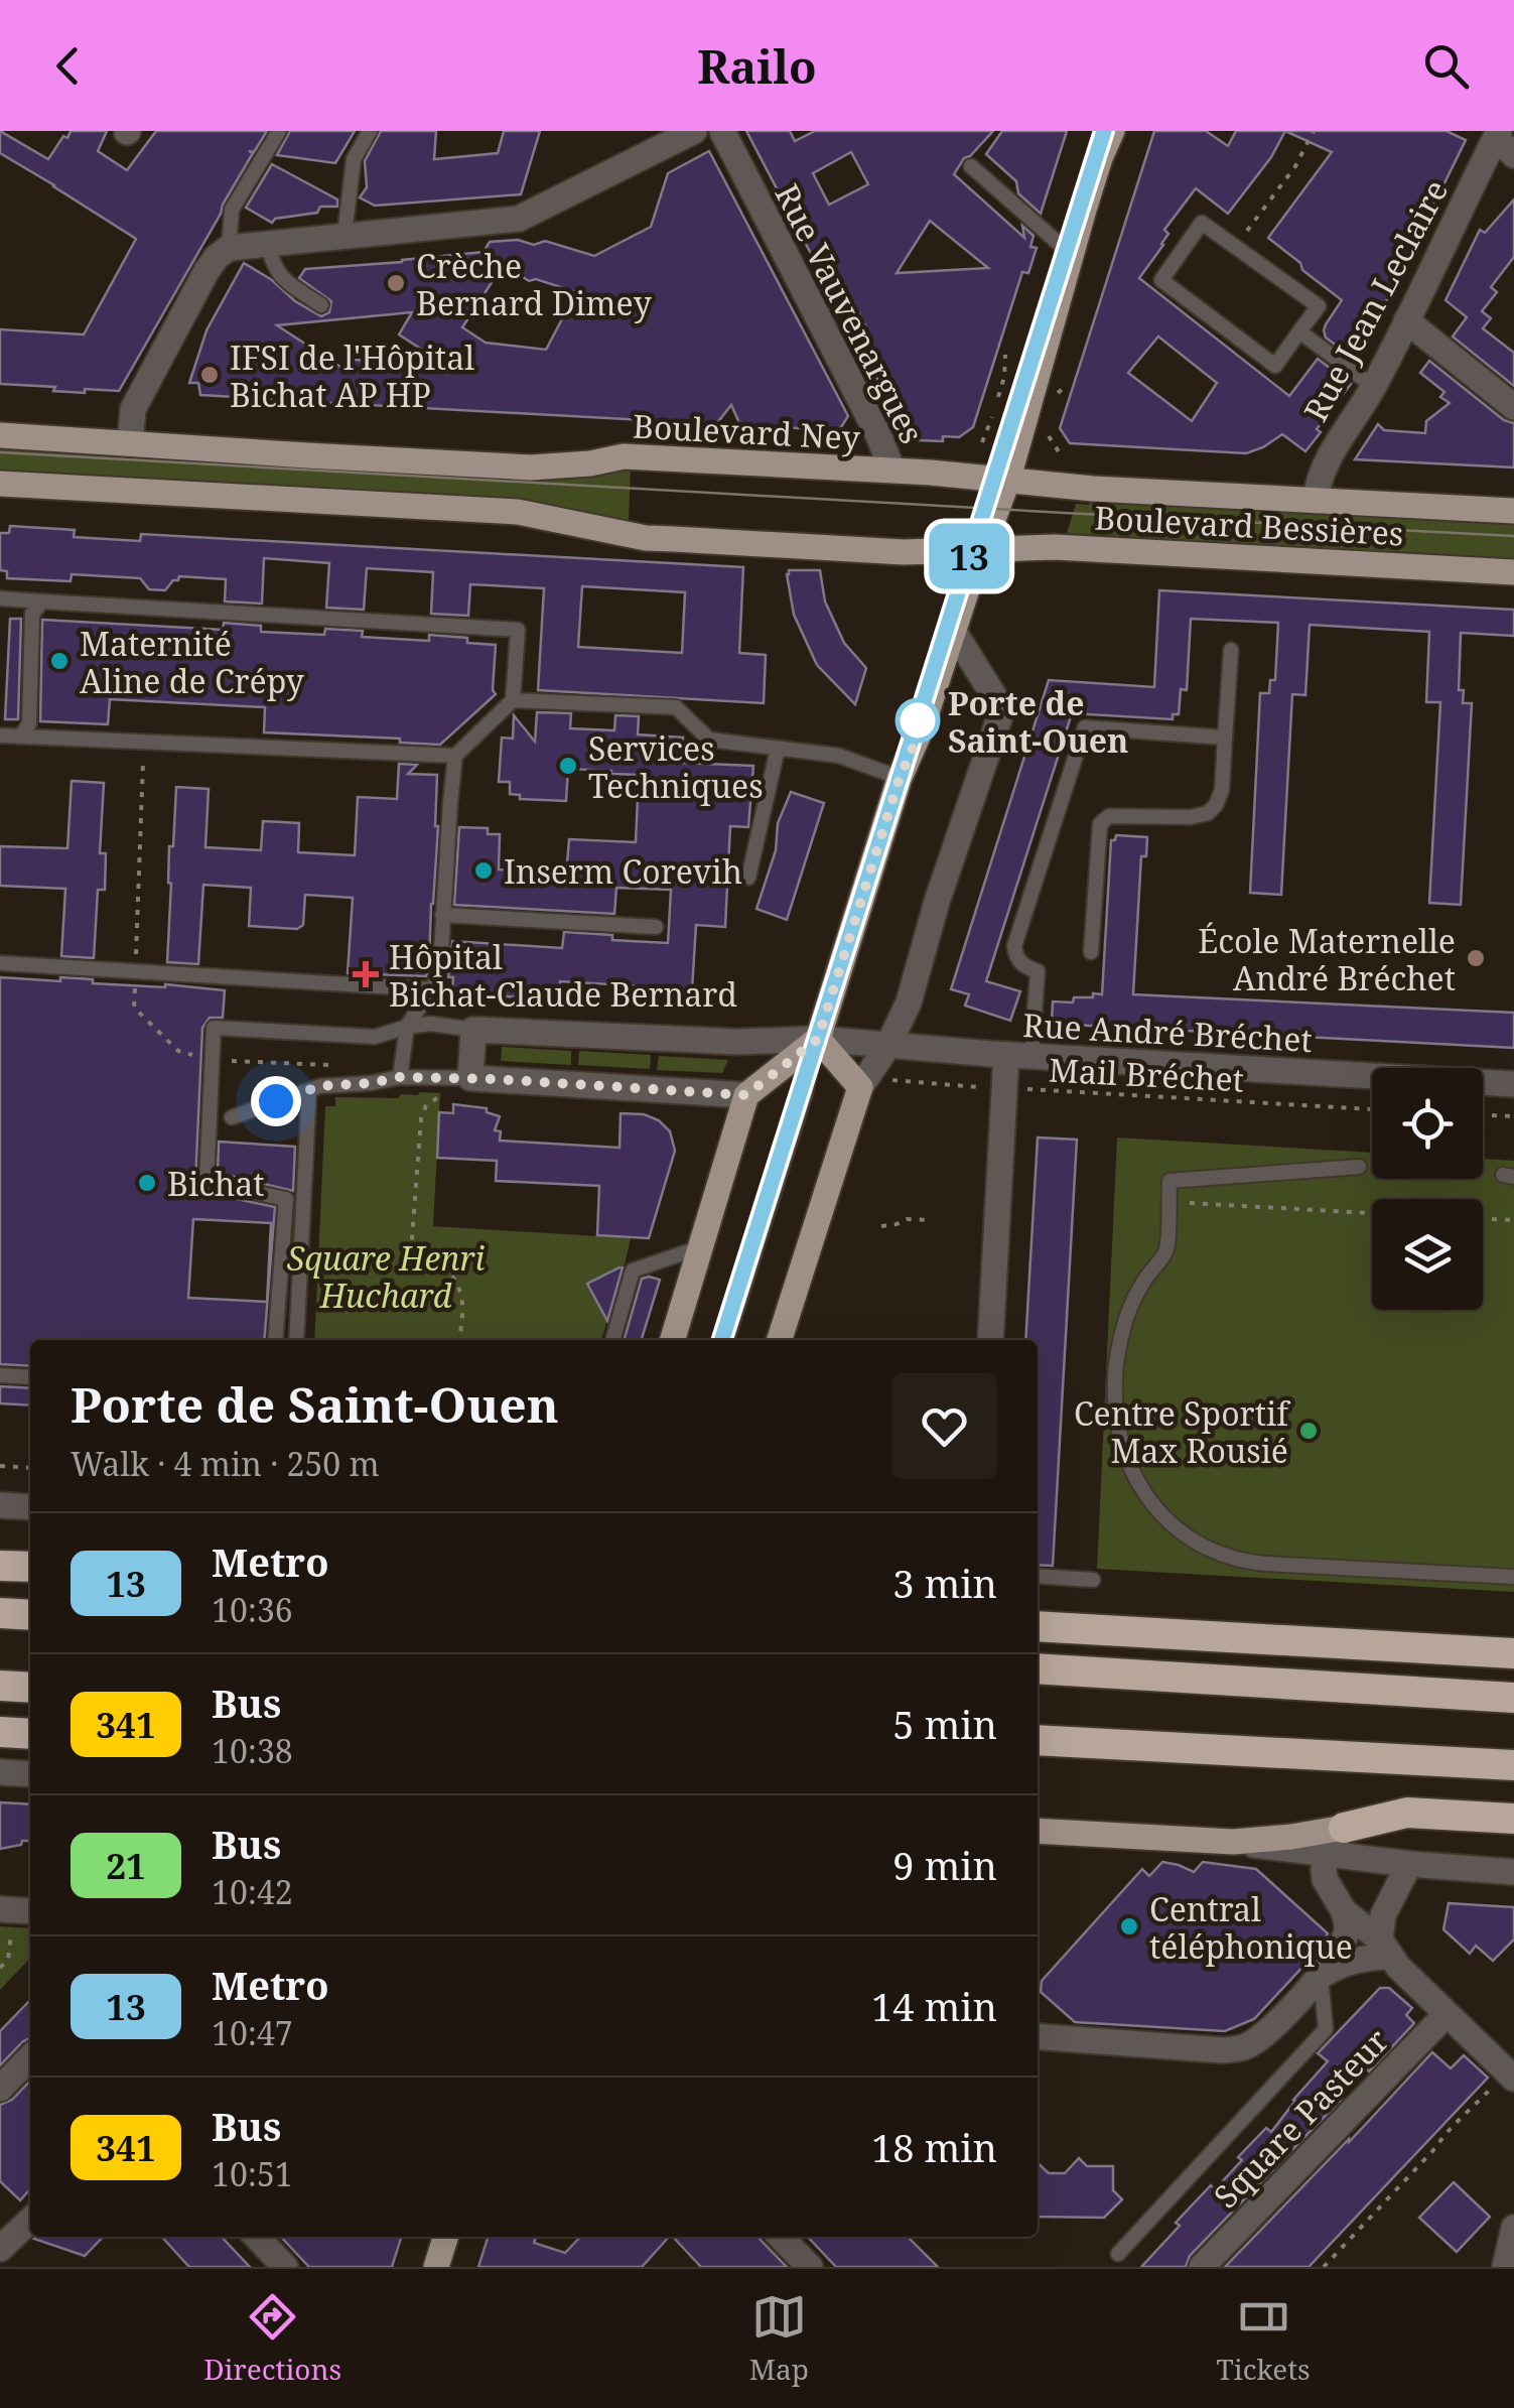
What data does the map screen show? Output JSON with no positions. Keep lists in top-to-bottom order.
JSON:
{
  "streets": {
    "main road": ["Boulevard Ney", "Boulevard Bessières"],
    "street": [
      "Rue Jean Leclaire",
      "Rue Vauvenargues",
      "Rue André Bréchet",
      "Square Pasteur"
    ],
    "path": ["Mail Bréchet"]
  },
  "crossings": [
    ["Rue Jean Leclaire", "Boulevard Bessières"],
    ["Rue Vauvenargues", "Boulevard Ney"],
    ["Boulevard Ney", "Boulevard Bessières"]
  ],
  "parks": ["Square Henri Huchard"],
  "places": {
    "other": [
      "Crèche Bernard Dimey",
      "IFSI de l'Hôpital Bichat AP HP",
      "Maternité Aline de Crépy",
      "Porte de Saint-Ouen",
      "Services Techniques",
      "Inserm Corevih",
      "École Maternelle André Bréchet",
      "Bichat",
      "Centre Sportif Max Rousié",
      "Central téléphonique"
    ],
    "health": ["Hôpital Bichat-Claude Bernard"]
  },
  "lines": ["metro line 13"],
  "page": {
    "header": "Railo",
    "on_map": "13",
    "heading": ["Porte de Saint-Ouen", "Walk · 4 min · 250 m"],
    "list": [
      {
        "mark": "13",
        "name": "Metro",
        "note": "10:36",
        "value": "3 min"
      },
      {
        "mark": "341",
        "name": "Bus",
        "note": "10:38",
        "value": "5 min"
      },
      {
        "mark": "21",
        "name": "Bus",
        "note": "10:42",
        "value": "9 min"
      },
      {
        "mark": "13",
        "name": "Metro",
        "note": "10:47",
        "value": "14 min"
      },
      {
        "mark": "341",
        "name": "Bus",
        "note": "10:51",
        "value": "18 min"
      }
    ],
    "tabs": ["Directions", "Map", "Tickets"]
  }
}
